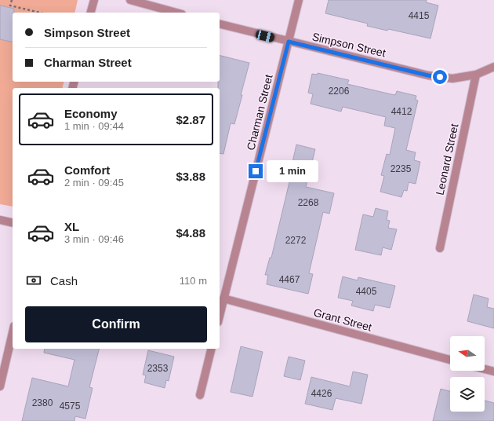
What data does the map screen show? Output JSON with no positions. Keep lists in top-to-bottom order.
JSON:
{
  "streets": {
    "street": [
      "Simpson Street",
      "Charman Street",
      "Leonard Street",
      "Grant Street"
    ]
  },
  "crossings": [
    ["Simpson Street", "Charman Street"],
    ["Simpson Street", "Leonard Street"],
    ["Charman Street", "Grant Street"]
  ],
  "house_numbers": [
    "4415",
    "2206",
    "4412",
    "2235",
    "2268",
    "2272",
    "4467",
    "4405",
    "2353",
    "4426",
    "2380",
    "4575"
  ],
  "north": "left",
  "page": {
    "banner": ["Simpson Street", "Charman Street"],
    "list": [
      {
        "name": "Economy",
        "note": "1 min · 09:44",
        "value": "$2.87"
      },
      {
        "name": "Comfort",
        "note": "2 min · 09:45",
        "value": "$3.88"
      },
      {
        "name": "XL",
        "note": "3 min · 09:46",
        "value": "$4.88"
      }
    ],
    "bubble": "1 min",
    "pay": ["Cash", "110 m"],
    "buttons": "Confirm"
  }
}
